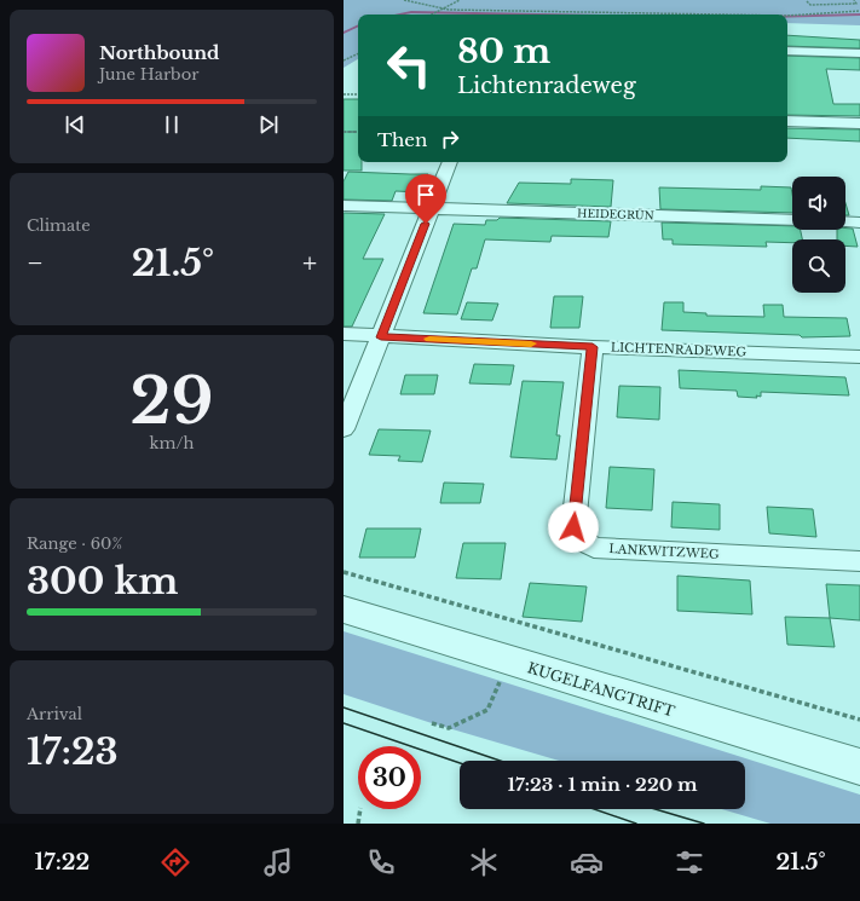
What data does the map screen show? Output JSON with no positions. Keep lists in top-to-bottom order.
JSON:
{
  "streets": {
    "street": [
      "HEIDEGRÜN",
      "LICHTENRADEWEG",
      "LANKWITZWEG",
      "KUGELFANGTRIFT"
    ]
  },
  "crossings": [
    ["LICHTENRADEWEG", "LANKWITZWEG"]
  ],
  "page": {
    "turn": ["80 m", "Lichtenradeweg"],
    "song": ["Northbound", "June Harbor"],
    "then": "Then",
    "tile": [
      "Climate",
      ["29", "km/h"],
      ["Range · 60%", "300 km"],
      ["Arrival", "17:23"]
    ],
    "heat": ["−", "21.5°", "+"],
    "limit": "30",
    "trip": "17:23 · 1 min · 220 m",
    "tabs": ["17:22", "21.5°"]
  }
}
